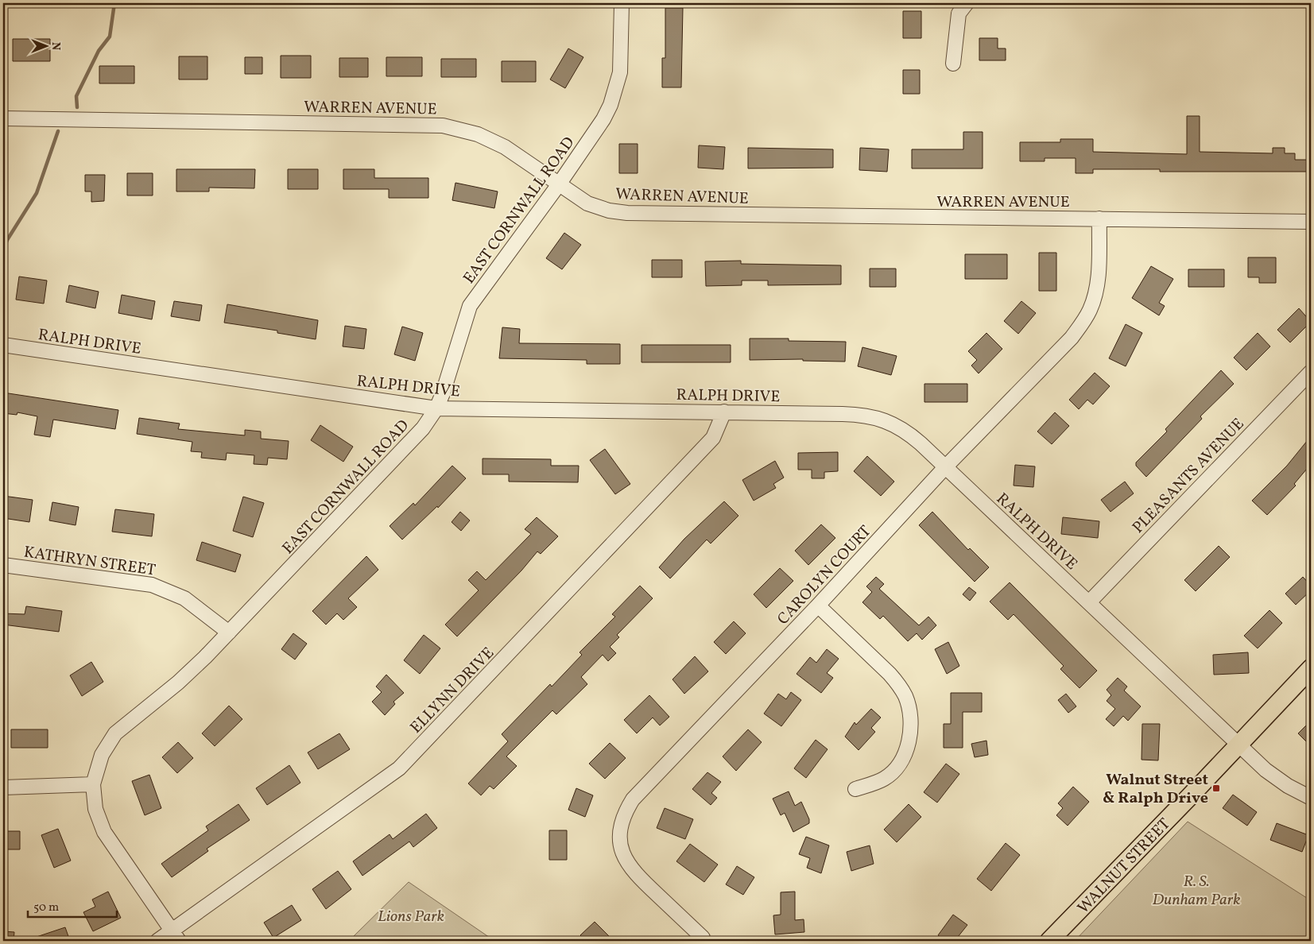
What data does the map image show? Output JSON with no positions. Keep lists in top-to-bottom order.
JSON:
{
  "streets": {
    "main road": ["WALNUT STREET"],
    "street": [
      "WARREN AVENUE",
      "EAST CORNWALL ROAD",
      "RALPH DRIVE",
      "PLEASANTS AVENUE",
      "KATHRYN STREET",
      "CAROLYN COURT",
      "ELLYNN DRIVE"
    ]
  },
  "crossings": [
    ["WARREN AVENUE", "EAST CORNWALL ROAD"],
    ["WARREN AVENUE", "CAROLYN COURT"],
    ["EAST CORNWALL ROAD", "RALPH DRIVE"],
    ["EAST CORNWALL ROAD", "KATHRYN STREET"],
    ["EAST CORNWALL ROAD", "ELLYNN DRIVE"],
    ["RALPH DRIVE", "PLEASANTS AVENUE"],
    ["RALPH DRIVE", "CAROLYN COURT"],
    ["RALPH DRIVE", "ELLYNN DRIVE"],
    ["RALPH DRIVE", "WALNUT STREET"]
  ],
  "parks": ["R. S. Dunham Park", "Lions Park"],
  "places": {
    "transit": ["Walnut Street & Ralph Drive"]
  },
  "scale_bar": "50 m",
  "north": "right"
}
